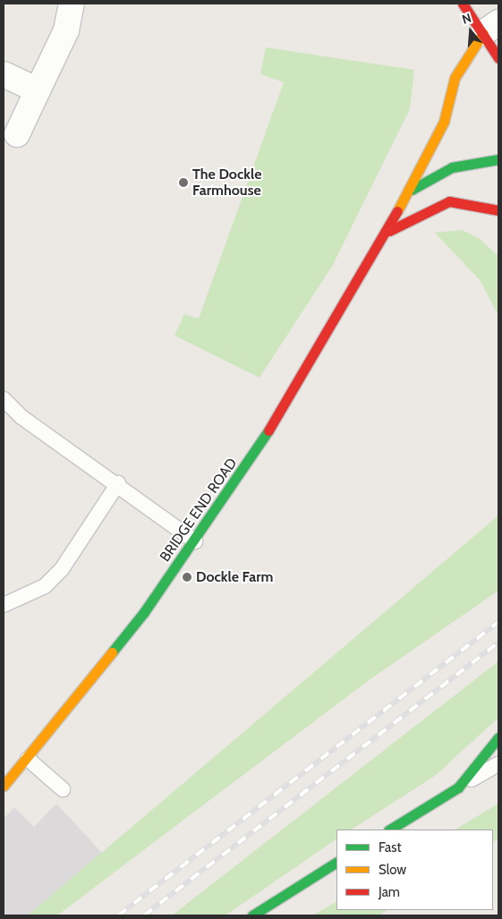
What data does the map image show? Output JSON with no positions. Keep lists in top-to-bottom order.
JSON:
{
  "streets": {
    "main road": ["BRIDGE END ROAD"]
  },
  "places": ["The Dockle Farmhouse", "Dockle Farm"],
  "legend": ["Fast", "Slow", "Jam"],
  "north": "top"
}
